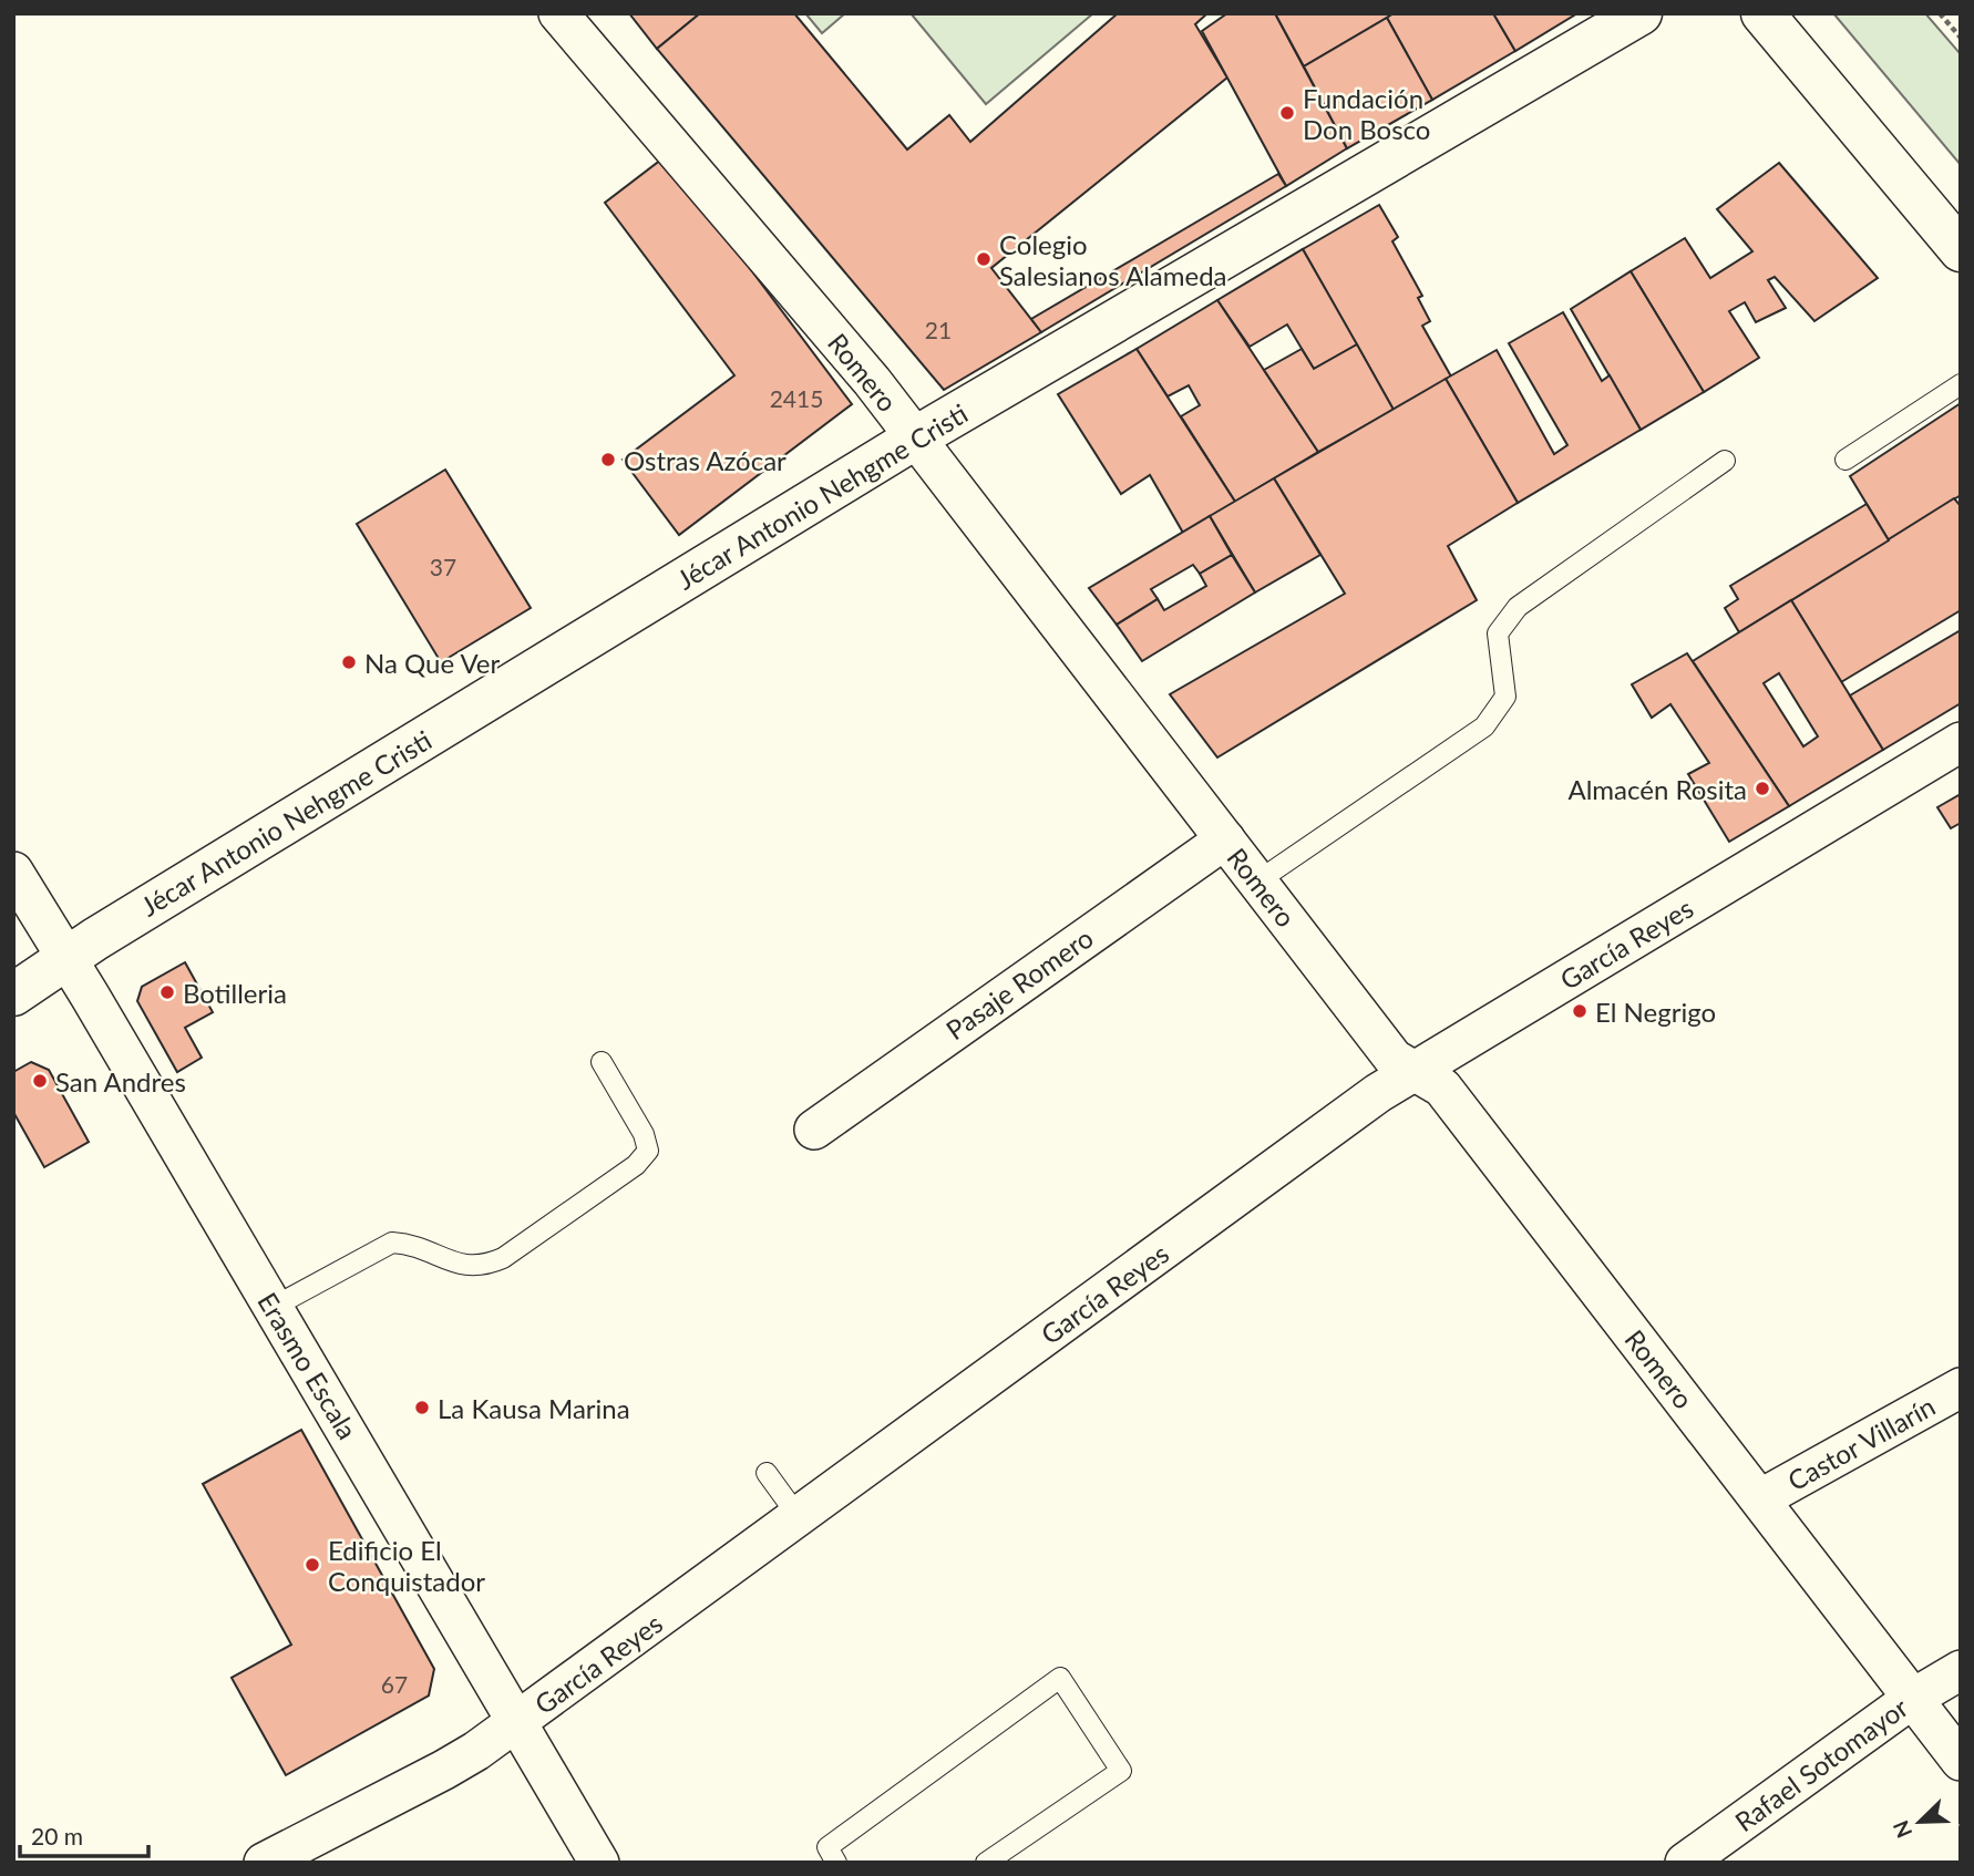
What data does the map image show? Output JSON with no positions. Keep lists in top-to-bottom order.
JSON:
{
  "streets": {
    "street": [
      "Romero",
      "Jécar Antonio Nehgme Cristi",
      "García Reyes",
      "Pasaje Romero",
      "Erasmo Escala",
      "Castor Villarín",
      "Rafael Sotomayor"
    ]
  },
  "crossings": [
    ["Romero", "Jécar Antonio Nehgme Cristi"],
    ["Romero", "García Reyes"],
    ["Romero", "Pasaje Romero"],
    ["Romero", "Castor Villarín"],
    ["Romero", "Rafael Sotomayor"],
    ["Jécar Antonio Nehgme Cristi", "Erasmo Escala"],
    ["García Reyes", "Erasmo Escala"]
  ],
  "places": [
    "Fundación Don Bosco",
    "Colegio Salesianos Alameda",
    "Ostras Azócar",
    "Na Que Ver",
    "Almacén Rosita",
    "Botilleria",
    "El Negrigo",
    "San Andres",
    "La Kausa Marina",
    "Edificio El Conquistador"
  ],
  "house_numbers": [
    "21",
    "2415",
    "37",
    "67"
  ],
  "scale_bar": "20 m",
  "north": "bottom left"
}
